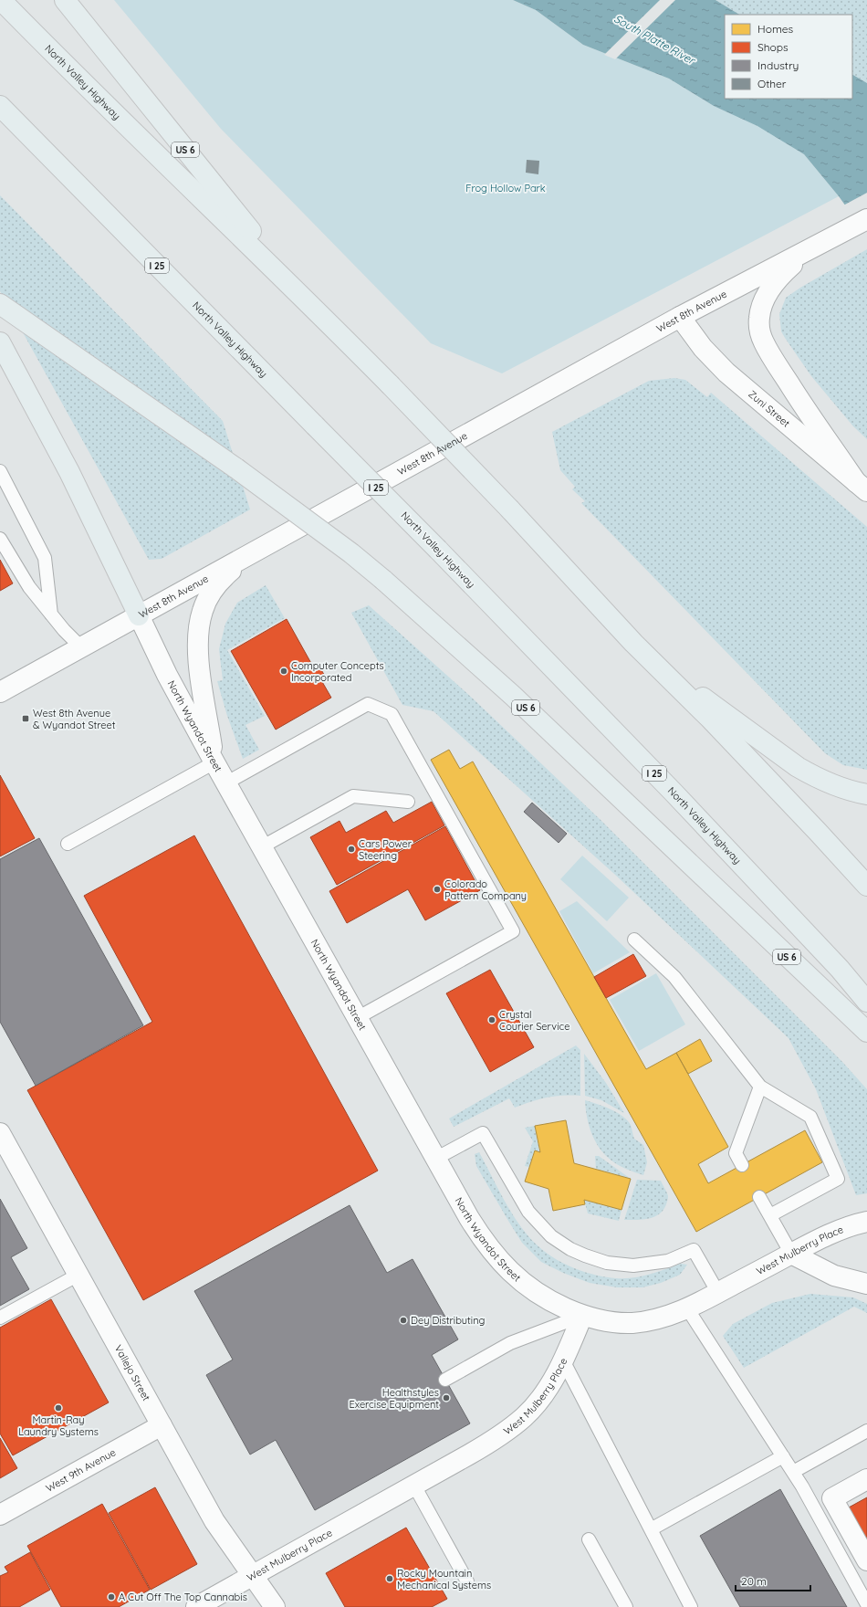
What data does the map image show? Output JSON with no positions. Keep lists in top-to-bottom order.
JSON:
{
  "streets": {
    "highway": ["North Valley Highway", "US 6", "I 25"],
    "main road": [
      "West 8th Avenue",
      "Zuni Street",
      "North Wyandot Street",
      "West Mulberry Place",
      "Vallejo Street",
      "West 9th Avenue"
    ]
  },
  "crossings": [
    ["North Valley Highway", "US 6"],
    ["West 8th Avenue", "Zuni Street"],
    ["West 8th Avenue", "North Wyandot Street"],
    ["North Wyandot Street", "West Mulberry Place"],
    ["West Mulberry Place", "Vallejo Street"],
    ["Vallejo Street", "West 9th Avenue"]
  ],
  "water": ["South Platte River"],
  "parks": ["Frog Hollow Park"],
  "places": {
    "other": [
      "Computer Concepts Incorporated",
      "Cars Power Steering",
      "Colorado Pattern Company",
      "Crystal Courier Service",
      "Dey Distributing",
      "Healthstyles Exercise Equipment",
      "Martin-Ray Laundry Systems",
      "Rocky Mountain Mechanical Systems",
      "A Cut Off The Top Cannabis"
    ],
    "transit": ["West 8th Avenue & Wyandot Street"]
  },
  "legend": [
    "Homes",
    "Shops",
    "Industry",
    "Other"
  ],
  "scale_bar": "20 m"
}
